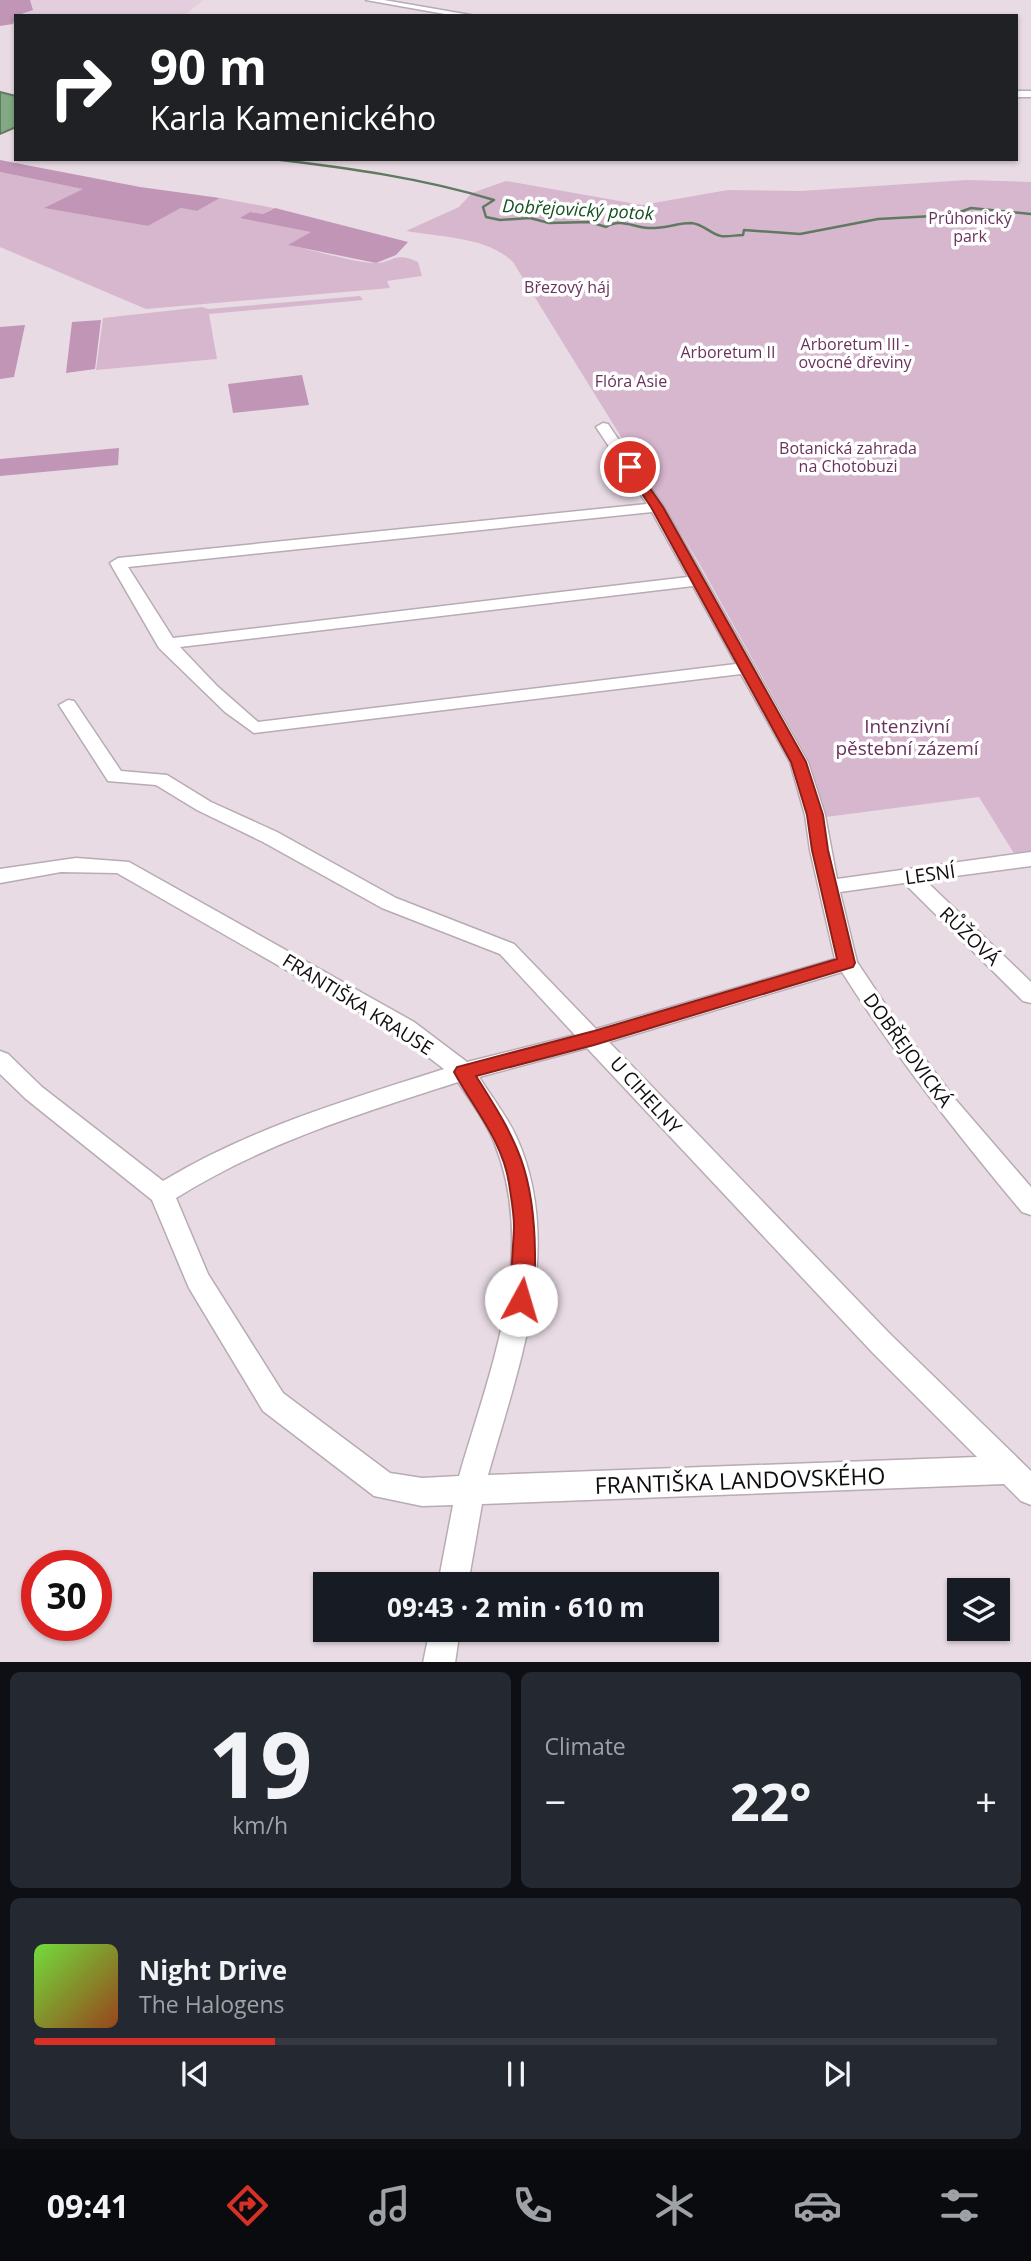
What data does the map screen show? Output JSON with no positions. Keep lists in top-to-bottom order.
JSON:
{
  "streets": {
    "street": [
      "LESNÍ",
      "RŮŽOVÁ",
      "FRANTIŠKA KRAUSE",
      "DOBŘEJOVICKÁ",
      "U CIHELNY",
      "FRANTIŠKA LANDOVSKÉHO"
    ]
  },
  "crossings": [
    ["LESNÍ", "RŮŽOVÁ"],
    ["LESNÍ", "DOBŘEJOVICKÁ"],
    ["FRANTIŠKA KRAUSE", "FRANTIŠKA LANDOVSKÉHO"],
    ["U CIHELNY", "FRANTIŠKA LANDOVSKÉHO"]
  ],
  "water": ["Dobřejovický potok"],
  "parks": [
    "Průhonický park",
    "Březový háj",
    "Arboretum III - ovocné dřeviny",
    "Arboretum II",
    "Flóra Asie",
    "Botanická zahrada na Chotobuzi",
    "Intenzivní pěstební zázemí"
  ],
  "page": {
    "turn": ["90 m", "Karla Kamenického"],
    "limit": "30",
    "trip": "09:43 · 2 min · 610 m",
    "tile": [
      ["19", "km/h"],
      "Climate"
    ],
    "heat": ["−", "22°", "+"],
    "song": ["Night Drive", "The Halogens"],
    "tabs": "09:41"
  }
}
